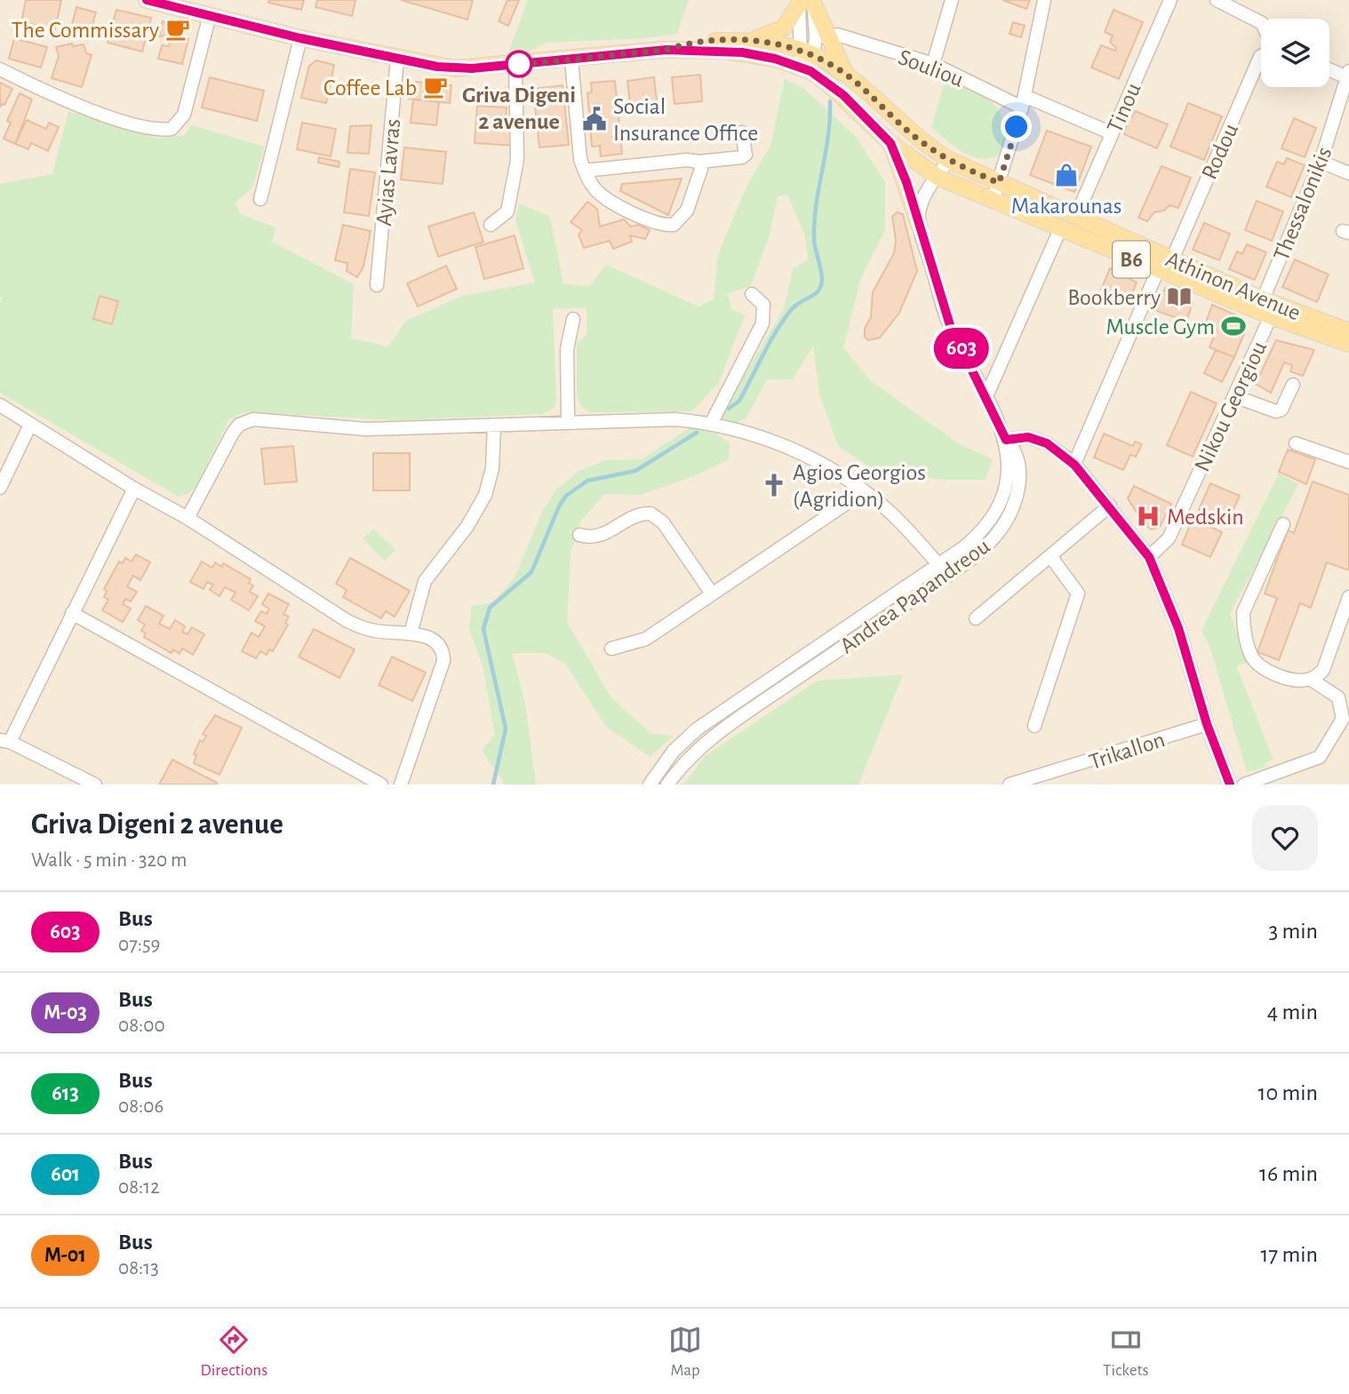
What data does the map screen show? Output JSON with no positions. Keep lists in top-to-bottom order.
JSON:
{
  "streets": {
    "main road": ["B6", "Athinon Avenue"],
    "street": [
      "Souliou",
      "Tinou",
      "Rodou",
      "Ayias Lavras",
      "Thessalonikis",
      "Nikou Georgiou",
      "Andrea Papandreou",
      "Trikallon"
    ]
  },
  "crossings": [
    ["Souliou", "Tinou"],
    ["Tinou", "Athinon Avenue"],
    ["Rodou", "Athinon Avenue"],
    ["Ayias Lavras", "B6"],
    ["Thessalonikis", "Athinon Avenue"],
    ["B6", "Athinon Avenue"],
    ["Athinon Avenue", "Nikou Georgiou"]
  ],
  "places": {
    "cafe": ["The Commissary", "Coffee Lab"],
    "other": ["Griva Digeni 2 avenue"],
    "public building": ["Social Insurance Office"],
    "shop": ["Makarounas"],
    "library": ["Bookberry"],
    "sports": ["Muscle Gym"],
    "church": ["Agios Georgios (Agridion)"],
    "hospital": ["Medskin"]
  },
  "lines": ["bus line 603"],
  "page": {
    "on_map": "603",
    "heading": ["Griva Digeni 2 avenue", "Walk · 5 min · 320 m"],
    "list": [
      {
        "mark": "603",
        "name": "Bus",
        "note": "07:59",
        "value": "3 min"
      },
      {
        "mark": "M-03",
        "name": "Bus",
        "note": "08:00",
        "value": "4 min"
      },
      {
        "mark": "613",
        "name": "Bus",
        "note": "08:06",
        "value": "10 min"
      },
      {
        "mark": "601",
        "name": "Bus",
        "note": "08:12",
        "value": "16 min"
      },
      {
        "mark": "M-01",
        "name": "Bus",
        "note": "08:13",
        "value": "17 min"
      }
    ],
    "tabs": ["Directions", "Map", "Tickets"]
  }
}
